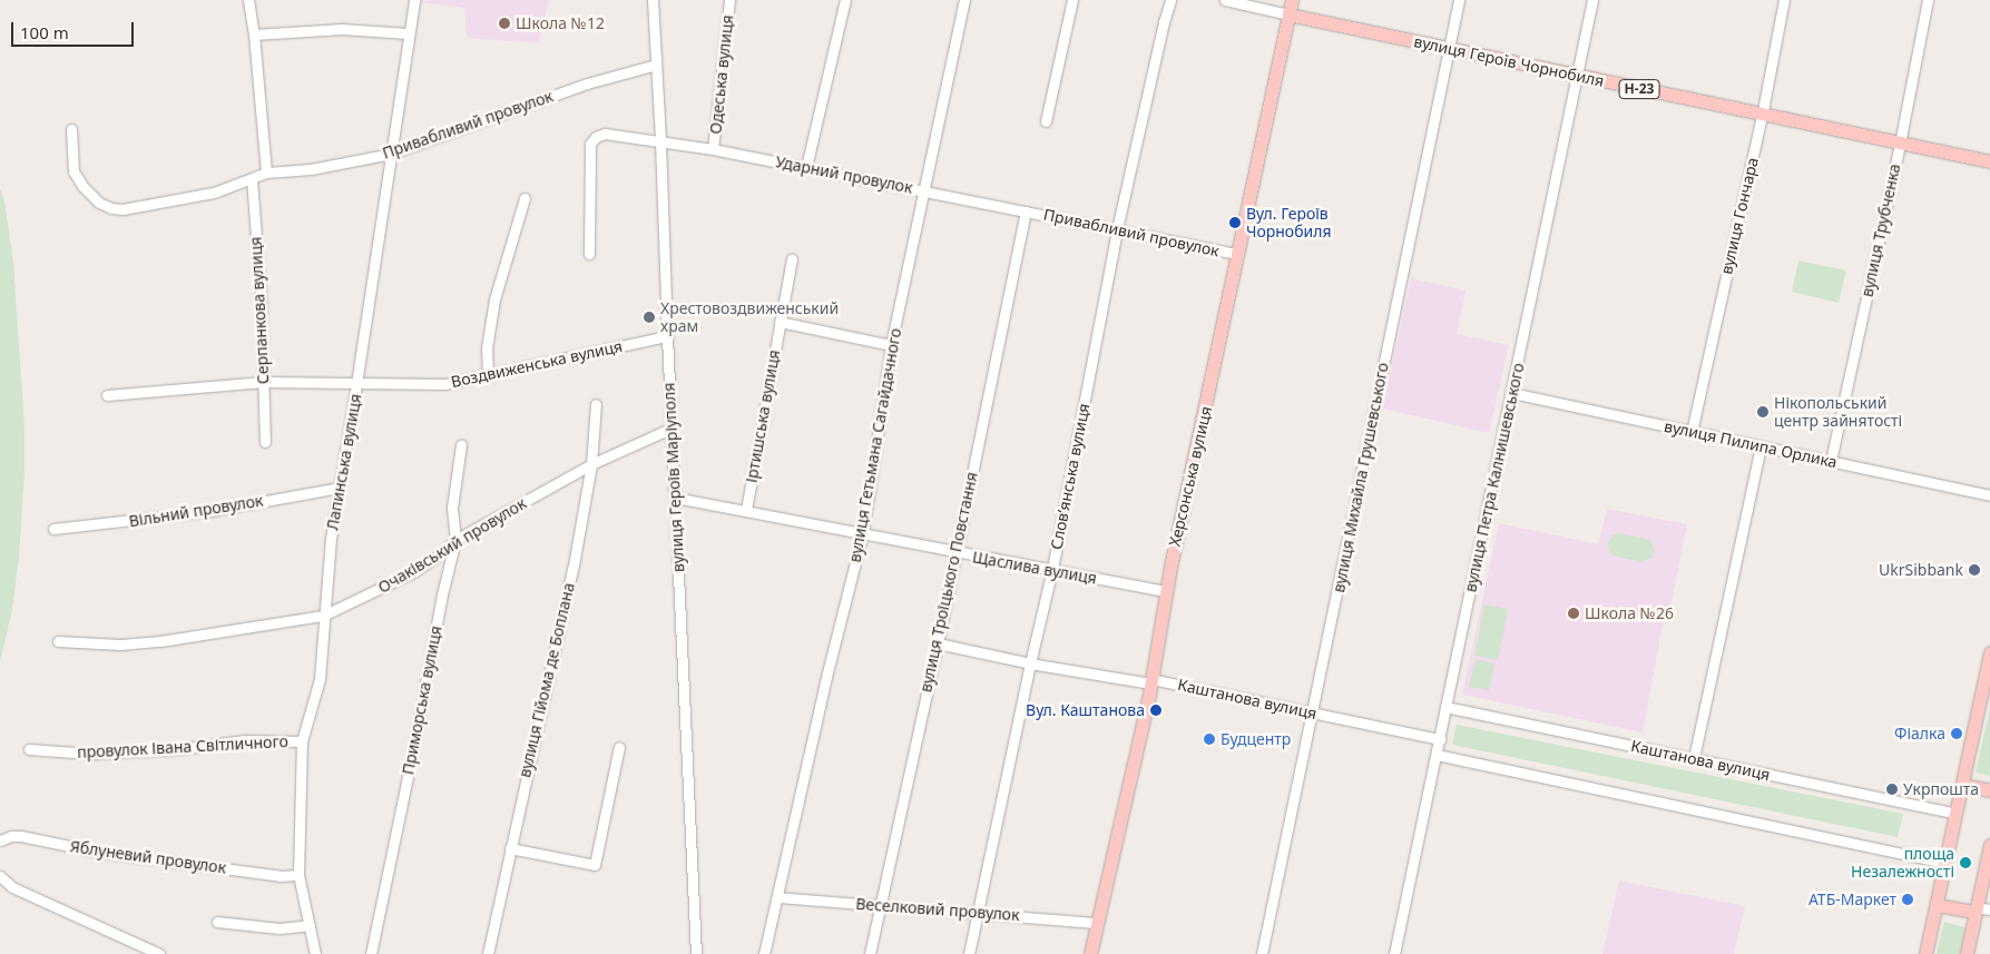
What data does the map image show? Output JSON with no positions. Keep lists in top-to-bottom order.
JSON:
{
  "streets": {
    "main road": ["вулиця Героїв Чорнобиля", "Н-23", "Херсонська вулиця"],
    "street": [
      "Одеська вулиця",
      "Привабливий провулок",
      "Ударний провулок",
      "вулиця Гончара",
      "вулиця Трубченка",
      "Серпанкова вулиця",
      "Воздвиженська вулиця",
      "Іртишська вулиця",
      "вулиця Пилипа Орлика",
      "вулиця Гетьмана Сагайдачного",
      "Лапинська вулиця",
      "Словʼянська вулиця",
      "вулиця Героїв Маріуполя",
      "вулиця Михайла Грушевського",
      "вулиця Петра Калнишевського",
      "Вільний провулок",
      "Очаківський провулок",
      "Щаслива вулиця",
      "вулиця Троїцького Повстання",
      "вулиця Гійома де Боплана",
      "Каштанова вулиця",
      "Приморська вулиця",
      "провулок Івана Світличного",
      "Яблуневий провулок",
      "Веселковий провулок"
    ]
  },
  "crossings": [
    ["вулиця Героїв Чорнобиля", "вулиця Гончара"],
    ["вулиця Героїв Чорнобиля", "вулиця Трубченка"],
    ["вулиця Героїв Чорнобиля", "Херсонська вулиця"],
    ["вулиця Героїв Чорнобиля", "вулиця Михайла Грушевського"],
    ["вулиця Героїв Чорнобиля", "вулиця Петра Калнишевського"],
    ["Одеська вулиця", "Ударний провулок"],
    ["Привабливий провулок", "Ударний провулок"],
    ["Привабливий провулок", "Серпанкова вулиця"],
    ["Привабливий провулок", "Лапинська вулиця"],
    ["Привабливий провулок", "Словʼянська вулиця"],
    ["Привабливий провулок", "Херсонська вулиця"],
    ["Привабливий провулок", "вулиця Героїв Маріуполя"],
    ["Привабливий провулок", "вулиця Троїцького Повстання"],
    ["Ударний провулок", "вулиця Гетьмана Сагайдачного"],
    ["Ударний провулок", "вулиця Героїв Маріуполя"],
    ["Ударний провулок", "вулиця Троїцького Повстання"],
    ["вулиця Гончара", "вулиця Пилипа Орлика"],
    ["вулиця Трубченка", "вулиця Пилипа Орлика"],
    ["Серпанкова вулиця", "Воздвиженська вулиця"],
    ["Воздвиженська вулиця", "Лапинська вулиця"],
    ["Воздвиженська вулиця", "вулиця Героїв Маріуполя"],
    ["Іртишська вулиця", "Щаслива вулиця"],
    ["вулиця Пилипа Орлика", "вулиця Петра Калнишевського"],
    ["вулиця Гетьмана Сагайдачного", "Щаслива вулиця"],
    ["вулиця Гетьмана Сагайдачного", "Веселковий провулок"],
    ["Лапинська вулиця", "Вільний провулок"],
    ["Лапинська вулиця", "Очаківський провулок"],
    ["Лапинська вулиця", "провулок Івана Світличного"],
    ["Лапинська вулиця", "Яблуневий провулок"],
    ["Словʼянська вулиця", "Щаслива вулиця"],
    ["Словʼянська вулиця", "Каштанова вулиця"],
    ["Словʼянська вулиця", "Веселковий провулок"],
    ["Херсонська вулиця", "Щаслива вулиця"],
    ["Херсонська вулиця", "Каштанова вулиця"],
    ["Херсонська вулиця", "Веселковий провулок"],
    ["вулиця Героїв Маріуполя", "Очаківський провулок"],
    ["вулиця Героїв Маріуполя", "Щаслива вулиця"],
    ["вулиця Михайла Грушевського", "Каштанова вулиця"],
    ["вулиця Петра Калнишевського", "Каштанова вулиця"],
    ["Очаківський провулок", "вулиця Гійома де Боплана"],
    ["Очаківський провулок", "Приморська вулиця"],
    ["Щаслива вулиця", "вулиця Троїцького Повстання"],
    ["вулиця Троїцького Повстання", "Каштанова вулиця"],
    ["вулиця Троїцького Повстання", "Веселковий провулок"]
  ],
  "places": [
    "Школа №12",
    "Вул. Героїв Чорнобиля",
    "Хрестовоздвиженський храм",
    "Нікопольський центр зайнятості",
    "UkrSibbank",
    "Школа №26",
    "Вул. Каштанова",
    "Фіалка",
    "Будцентр",
    "Укрпошта",
    "площа Незалежності",
    "АТБ-Маркет"
  ],
  "scale_bar": "100 m"
}
